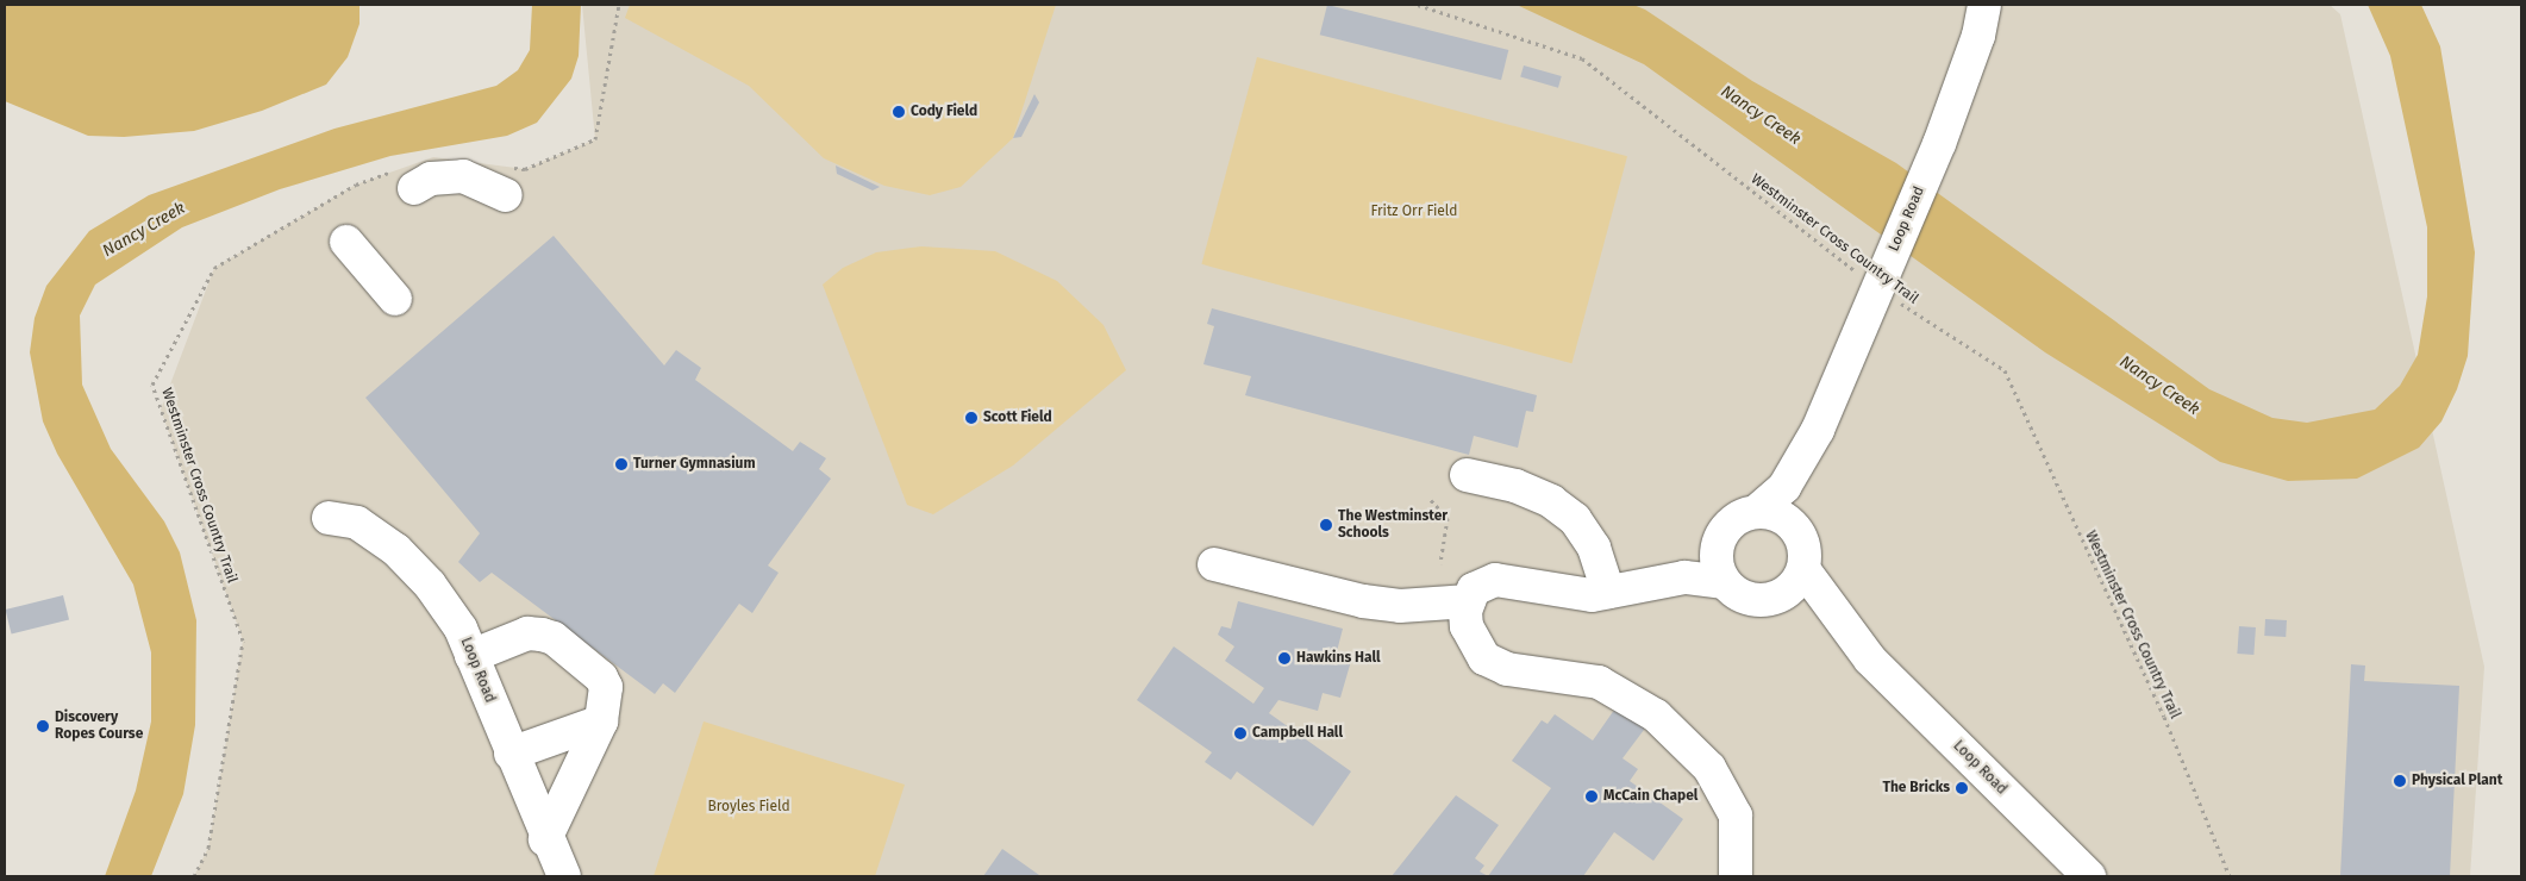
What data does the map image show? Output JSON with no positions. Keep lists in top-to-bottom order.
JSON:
{
  "streets": {
    "street": ["Loop Road"],
    "path": ["Westminster Cross Country Trail"]
  },
  "crossings": [
    ["Loop Road", "Westminster Cross Country Trail"]
  ],
  "water": ["Nancy Creek"],
  "parks": ["Fritz Orr Field", "Broyles Field"],
  "places": [
    "Cody Field",
    "Scott Field",
    "Turner Gymnasium",
    "The Westminster Schools",
    "Hawkins Hall",
    "Discovery Ropes Course",
    "Campbell Hall",
    "Physical Plant",
    "The Bricks",
    "McCain Chapel"
  ]
}
